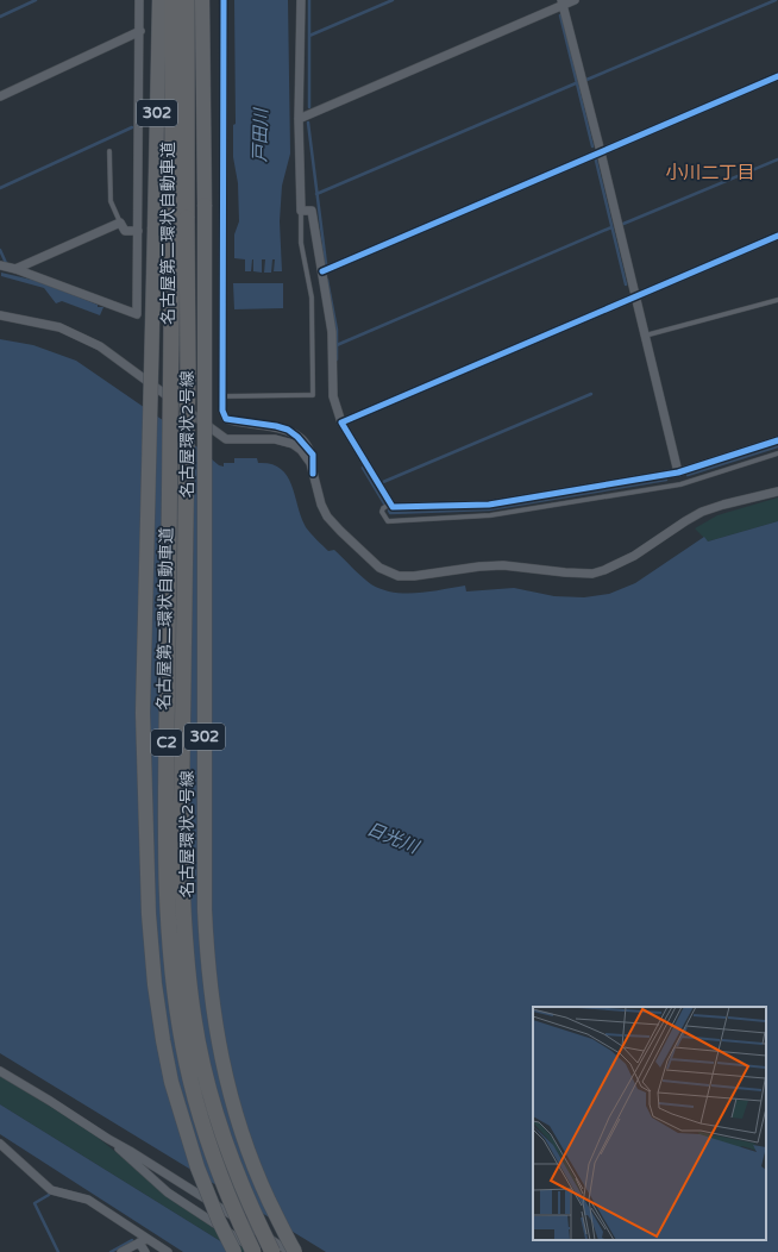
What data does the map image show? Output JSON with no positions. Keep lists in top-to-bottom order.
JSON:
{
  "streets": {
    "highway": [
      "302",
      "名古屋第二環状自動車道",
      "名古屋環状2号線",
      "C2"
    ]
  },
  "districts": ["小川二丁目"],
  "water": ["戸田川", "日光川"]
}
